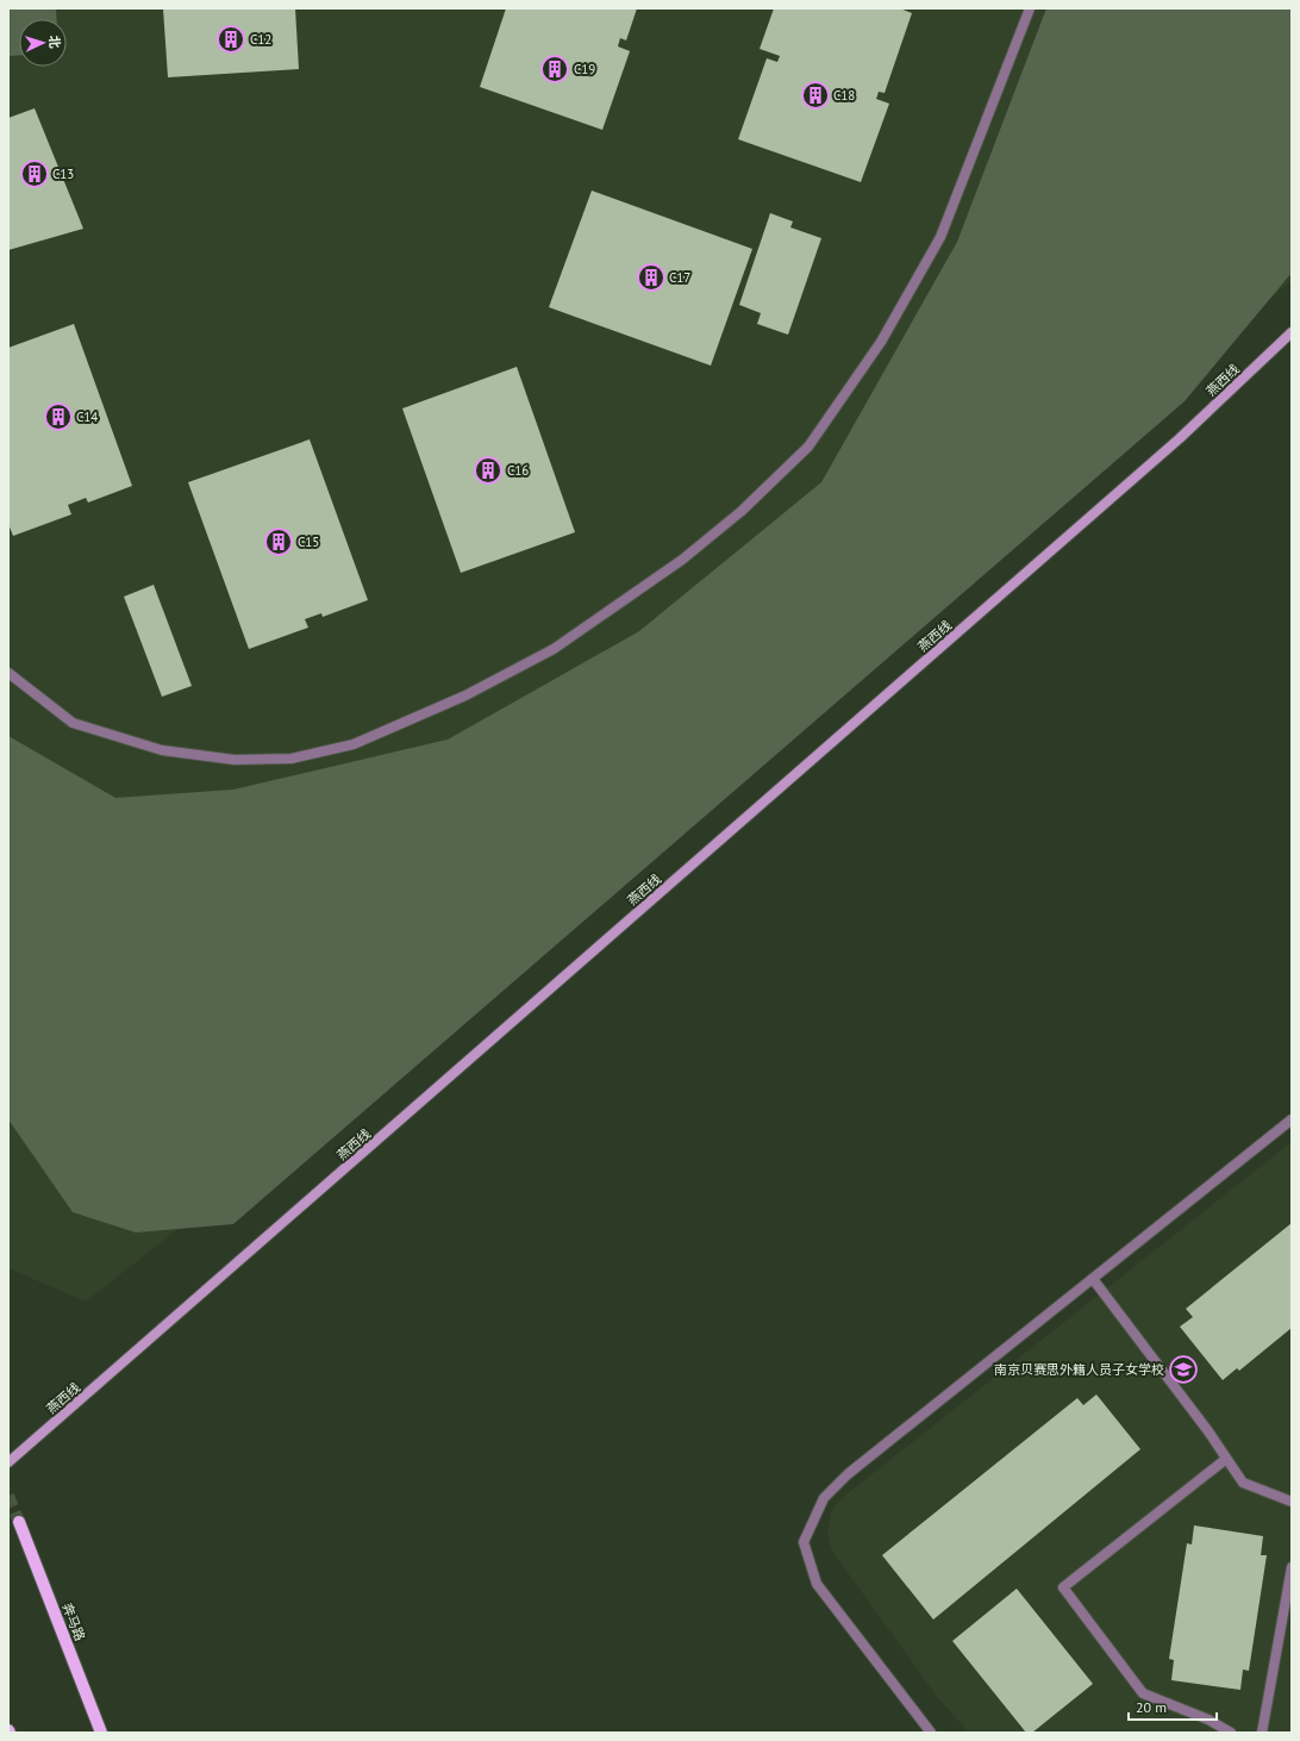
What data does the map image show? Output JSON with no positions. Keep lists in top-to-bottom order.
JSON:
{
  "streets": {
    "main road": ["燕西线", "奔马路"]
  },
  "places": {
    "building": [
      "C12",
      "C19",
      "C18",
      "C13",
      "C17",
      "C14",
      "C16",
      "C15"
    ],
    "school or university": ["南京贝赛思外籍人员子女学校"]
  },
  "scale_bar": "20 m",
  "north": "right"
}
